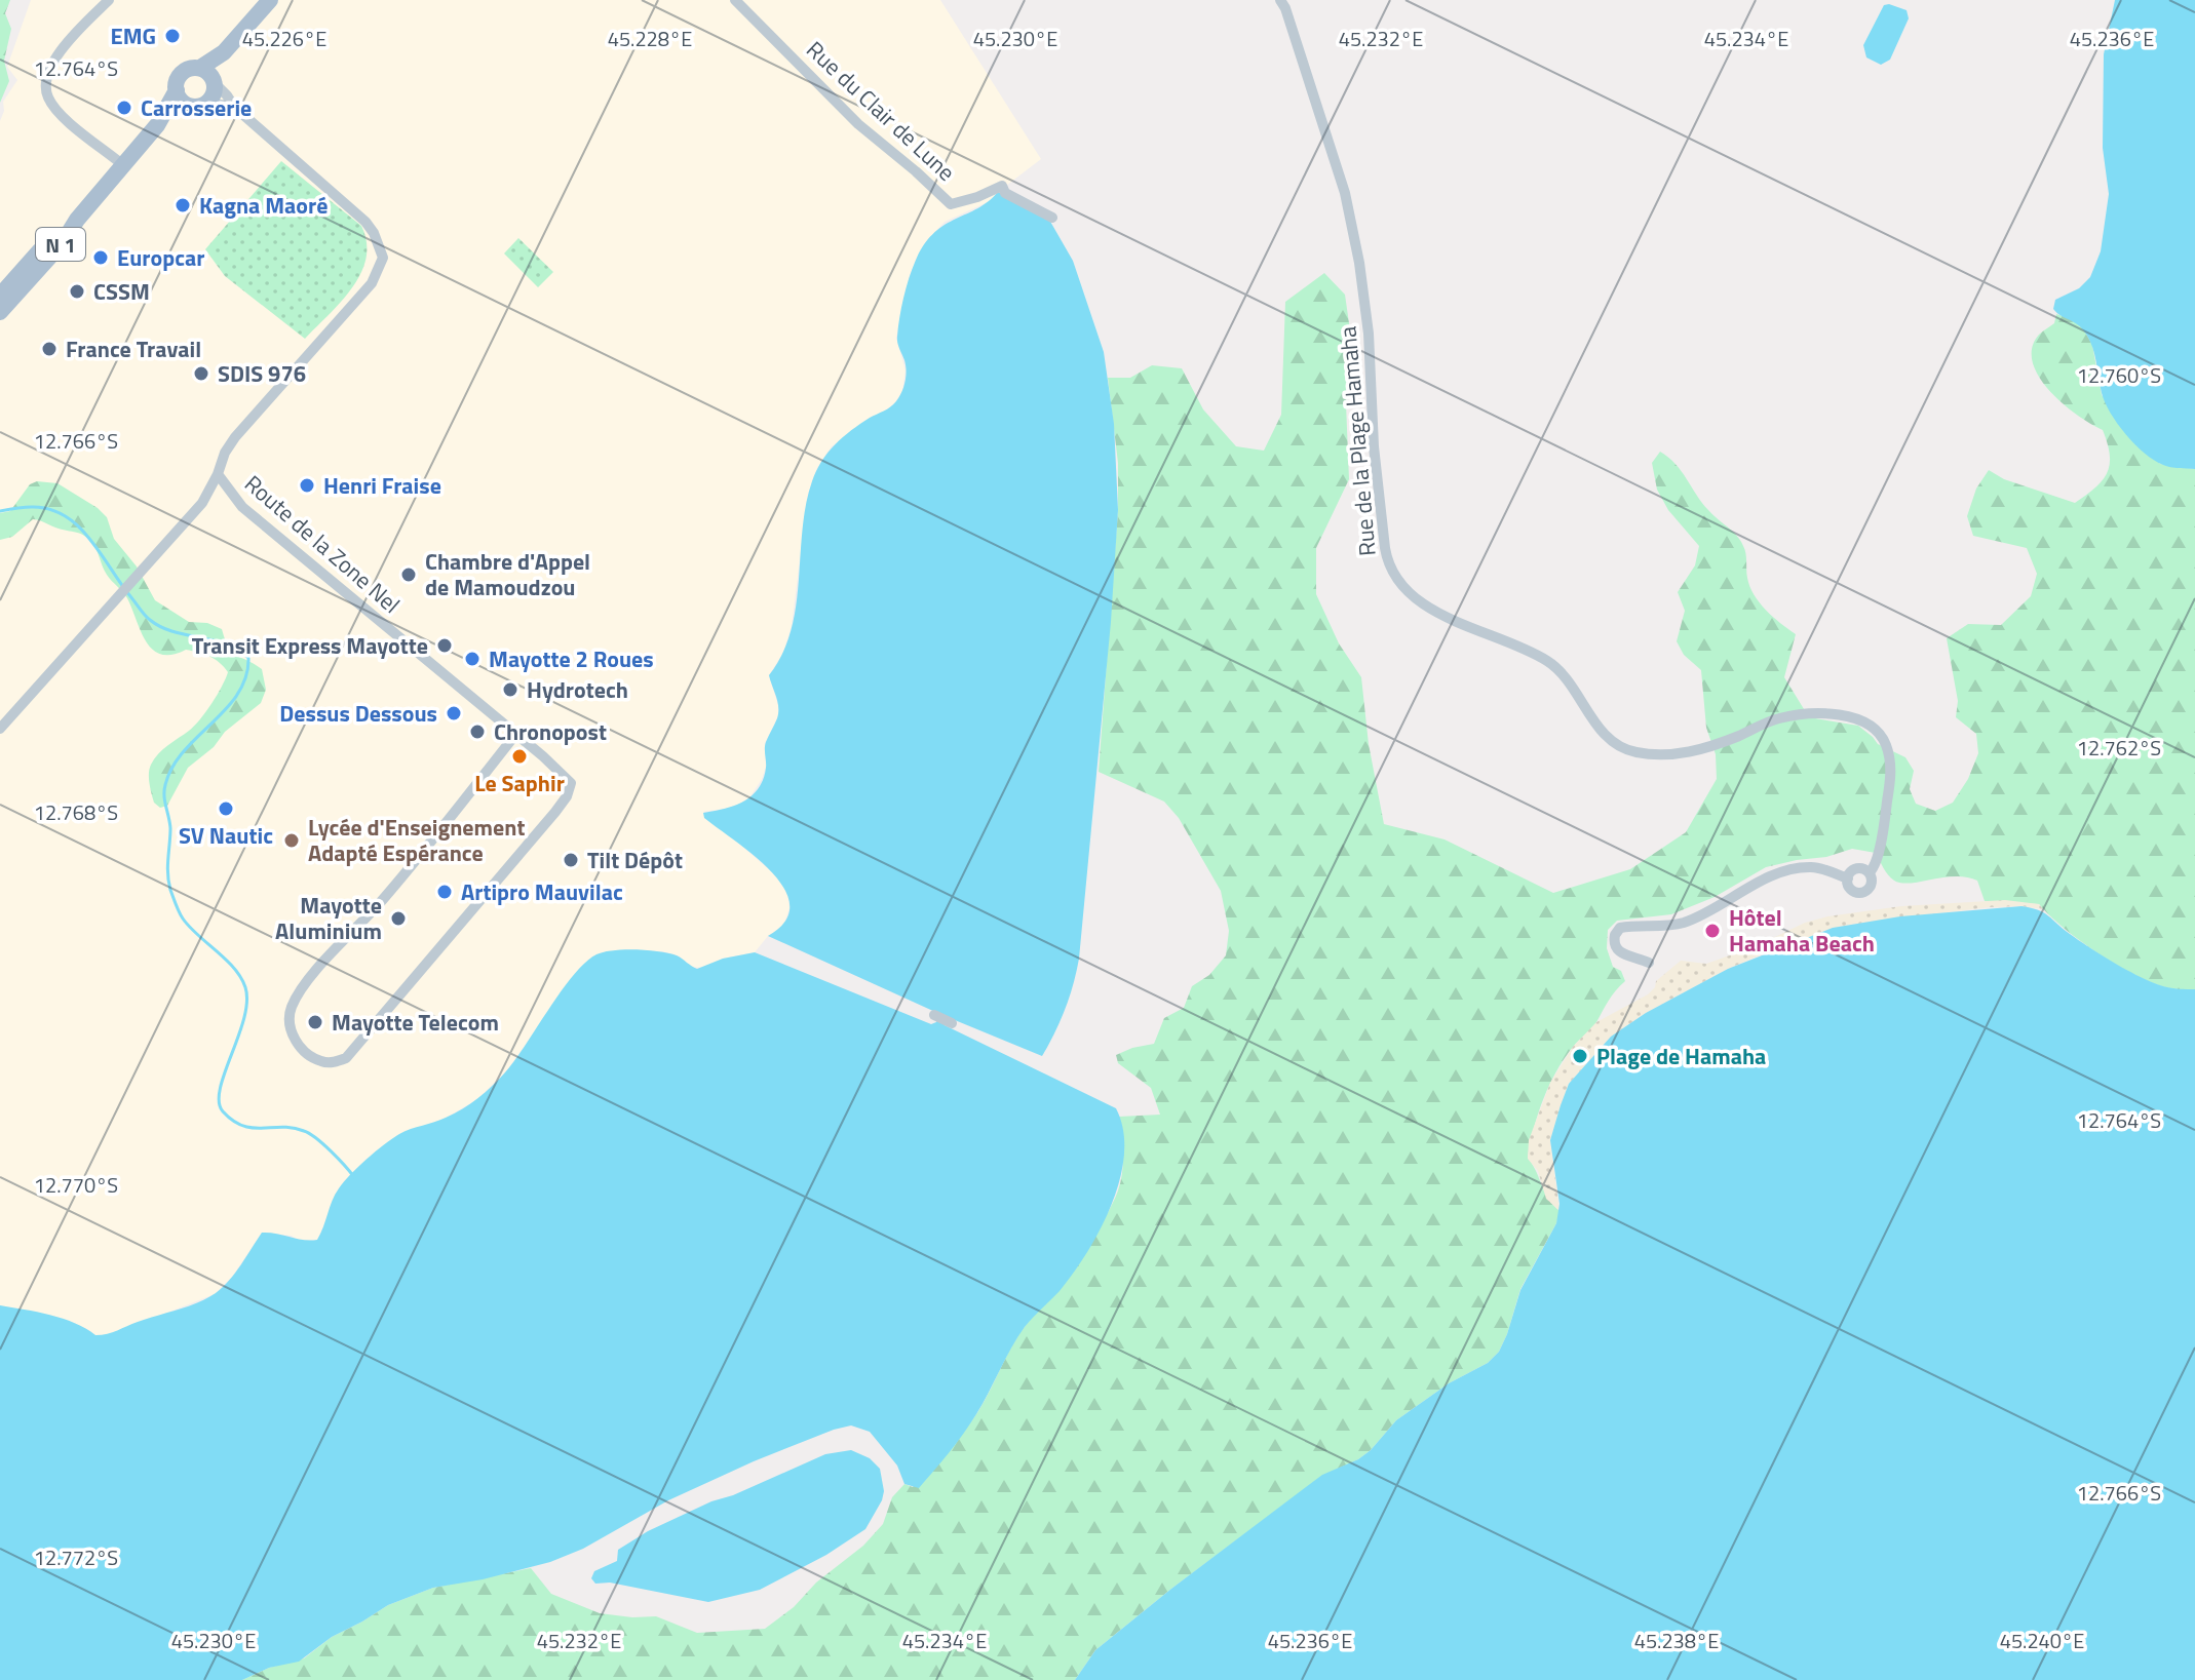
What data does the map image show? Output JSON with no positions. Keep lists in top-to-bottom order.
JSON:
{
  "streets": {
    "main road": ["N 1"],
    "street": ["Rue du Clair de Lune", "Rue de la Plage Hamaha", "Route de la Zone Nel"]
  },
  "crossings": [
    ["N 1", "Route de la Zone Nel"]
  ],
  "places": [
    "EMG",
    "Carrosserie",
    "Kagna Maoré",
    "Europcar",
    "CSSM",
    "France Travail",
    "SDIS 976",
    "Henri Fraise",
    "Chambre d'Appel de Mamoudzou",
    "Transit Express Mayotte",
    "Mayotte 2 Roues",
    "Hydrotech",
    "Dessus Dessous",
    "Chronopost",
    "Le Saphir",
    "SV Nautic",
    "Lycée d'Enseignement Adapté Espérance",
    "Tilt Dépôt",
    "Artipro Mauvilac",
    "Mayotte Aluminium",
    "Hôtel Hamaha Beach",
    "Mayotte Telecom",
    "Plage de Hamaha"
  ],
  "coordinates": [
    "45.226°E",
    "45.228°E",
    "45.230°E",
    "45.232°E",
    "45.234°E",
    "45.236°E",
    "12.764°S",
    "12.760°S",
    "12.766°S",
    "12.762°S",
    "12.768°S",
    "12.770°S",
    "12.772°S",
    "45.238°E",
    "45.240°E"
  ]
}
